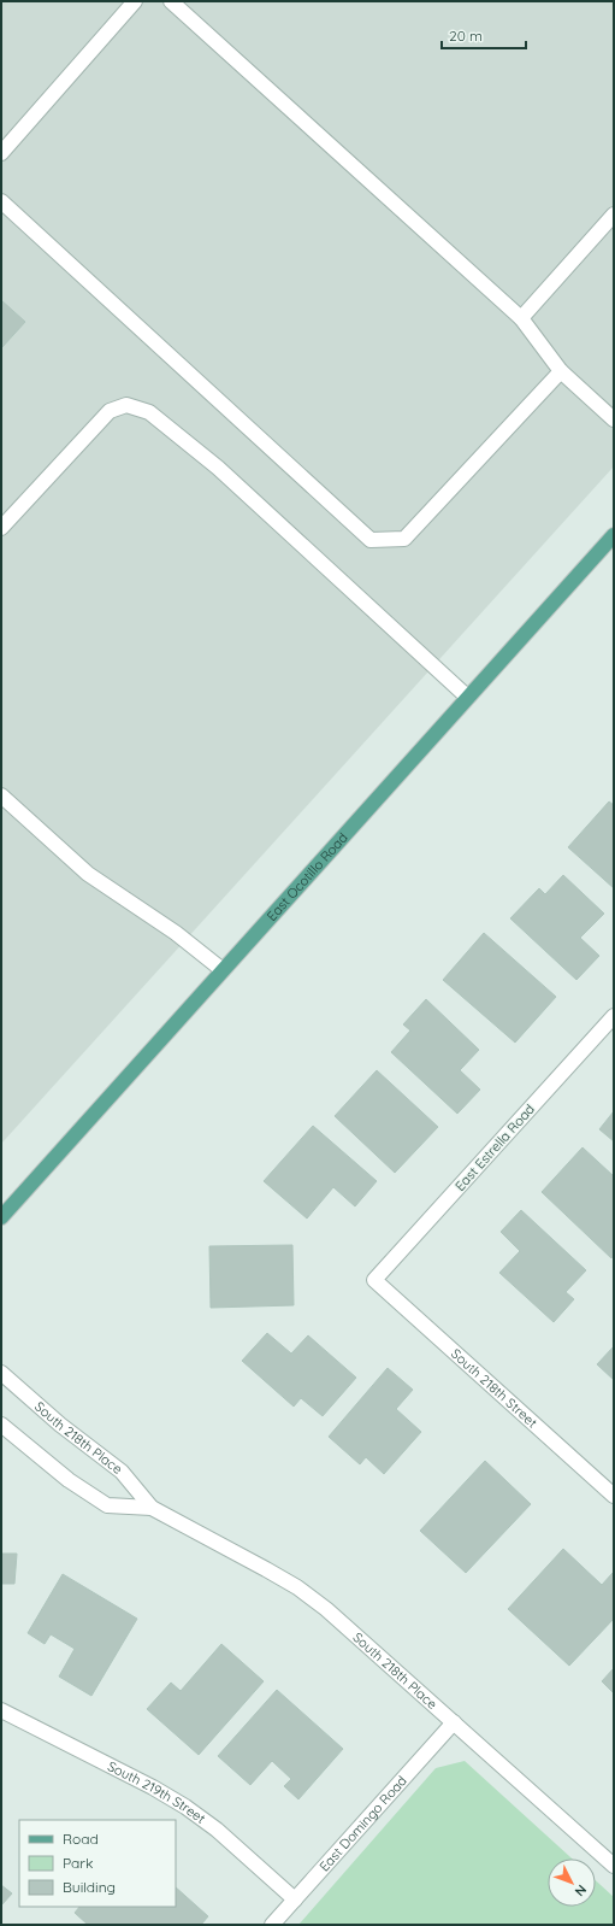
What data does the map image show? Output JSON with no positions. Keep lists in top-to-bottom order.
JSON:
{
  "streets": {
    "main road": ["East Ocotillo Road"],
    "street": [
      "East Estrella Road",
      "South 218th Street",
      "South 218th Place",
      "South 219th Street",
      "East Domingo Road"
    ]
  },
  "crossings": [
    ["East Estrella Road", "South 218th Street"],
    ["South 218th Place", "East Domingo Road"],
    ["South 219th Street", "East Domingo Road"]
  ],
  "legend": ["Road", "Park", "Building"],
  "scale_bar": "20 m",
  "north": "bottom right"
}
